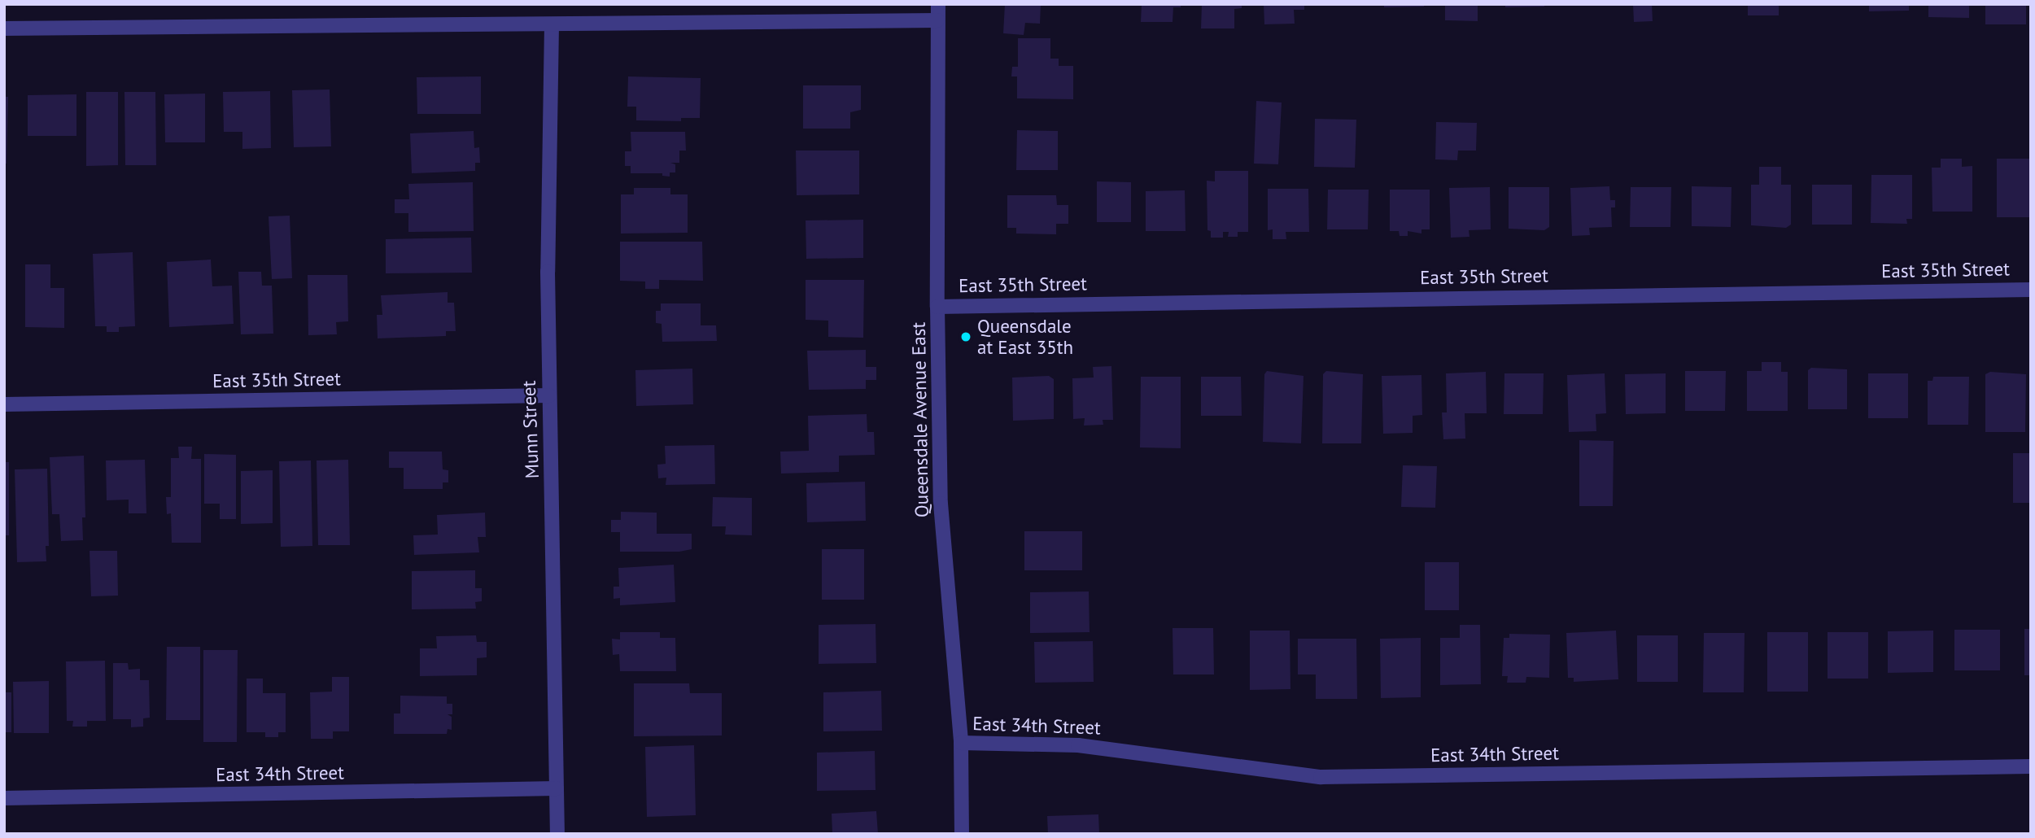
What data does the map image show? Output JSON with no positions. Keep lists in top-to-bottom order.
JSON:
{
  "streets": {
    "street": [
      "East 35th Street",
      "Queensdale Avenue East",
      "Munn Street",
      "East 34th Street"
    ]
  },
  "crossings": [
    ["East 35th Street", "Queensdale Avenue East"],
    ["East 35th Street", "Munn Street"],
    ["Queensdale Avenue East", "East 34th Street"],
    ["Munn Street", "East 34th Street"]
  ],
  "places": ["Queensdale at East 35th"]
}
